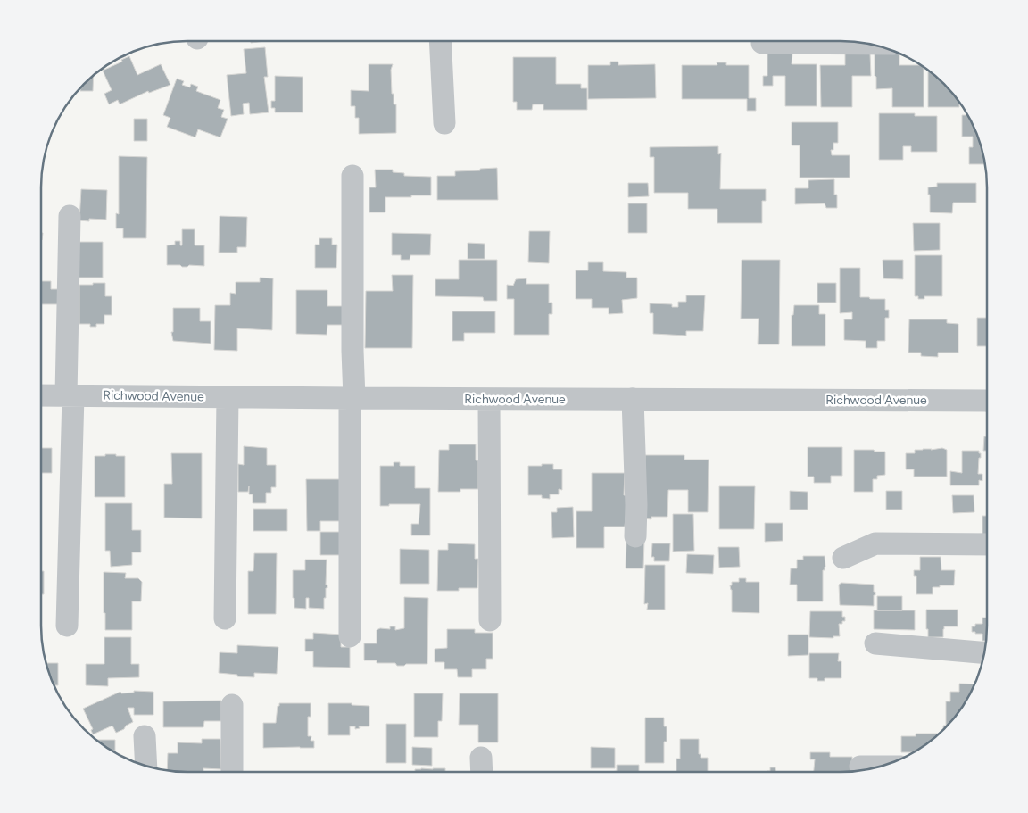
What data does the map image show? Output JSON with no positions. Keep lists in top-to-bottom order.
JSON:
{
  "streets": {
    "street": ["Richwood Avenue"]
  }
}
